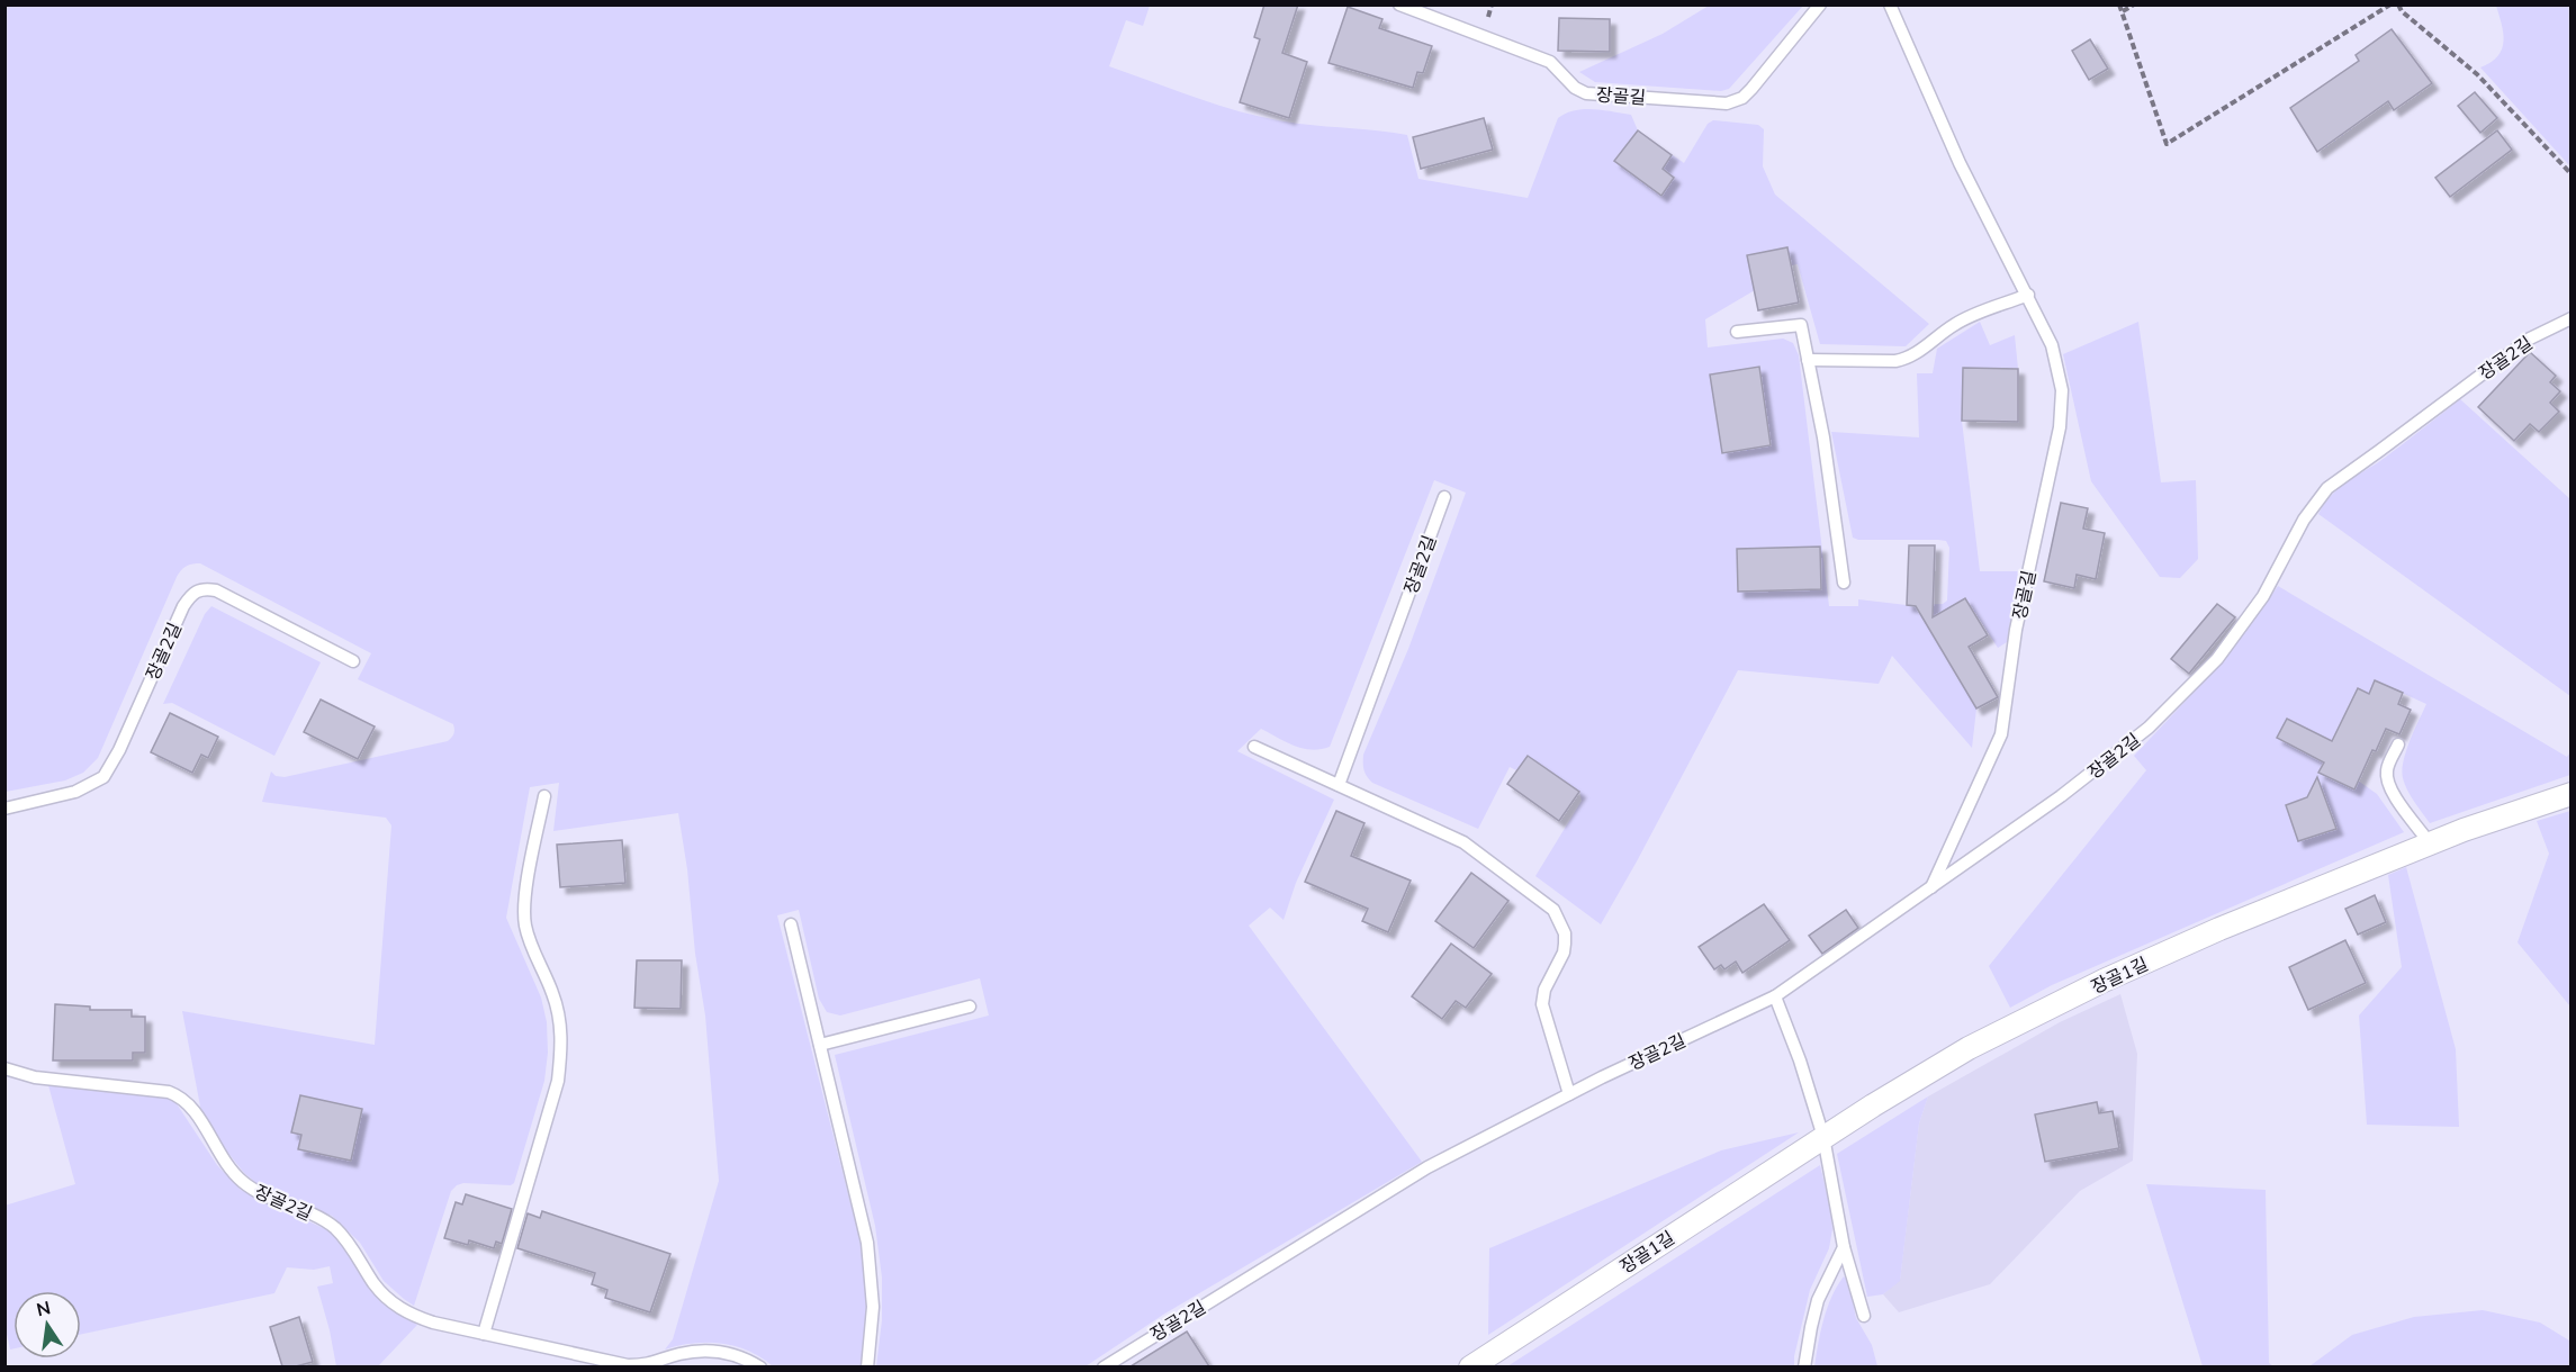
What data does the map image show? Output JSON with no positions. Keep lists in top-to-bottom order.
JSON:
{
  "streets": {
    "street": ["장골1길"],
    "lane": ["장골길", "장골2길"]
  },
  "crossings": [
    ["장골길", "장골2길"]
  ],
  "north": "top"
}
